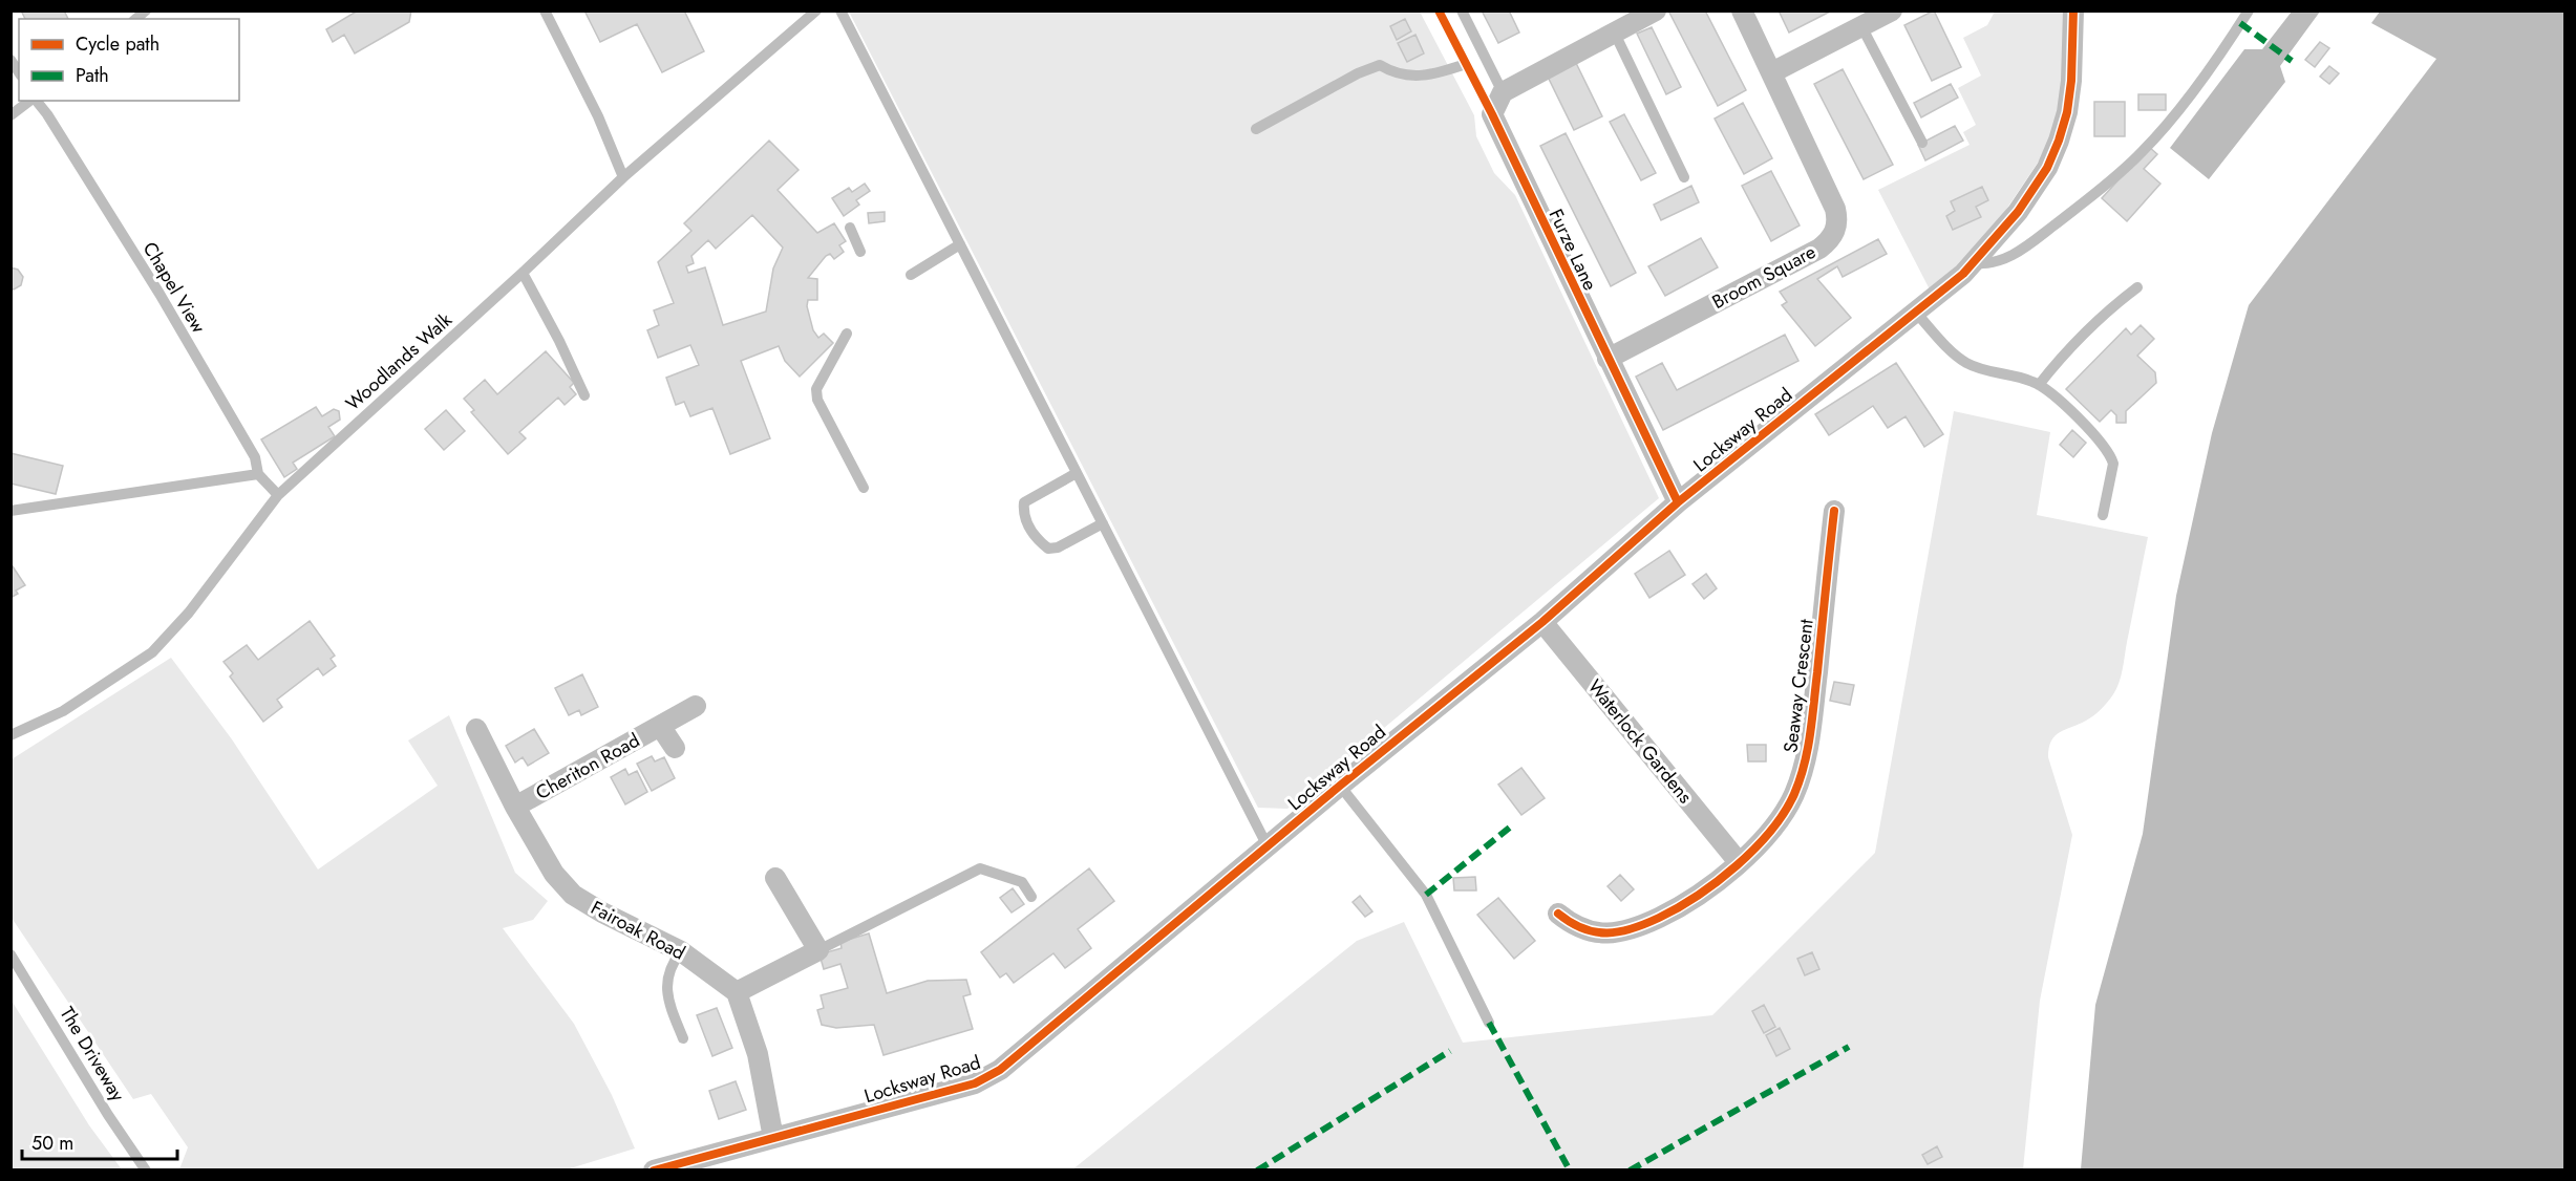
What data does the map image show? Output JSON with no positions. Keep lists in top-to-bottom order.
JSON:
{
  "streets": {
    "street": [
      "Furze Lane",
      "Broom Square",
      "Locksway Road",
      "Seaway Crescent",
      "Waterlock Gardens",
      "Cheriton Road",
      "Fairoak Road"
    ],
    "lane": ["Chapel View", "Woodlands Walk", "The Driveway"]
  },
  "crossings": [
    ["Furze Lane", "Broom Square"],
    ["Furze Lane", "Locksway Road"],
    ["Chapel View", "Woodlands Walk"],
    ["Locksway Road", "Waterlock Gardens"],
    ["Seaway Crescent", "Waterlock Gardens"],
    ["Cheriton Road", "Fairoak Road"]
  ],
  "legend": ["Cycle path", "Path"],
  "scale_bar": "50 m"
}
